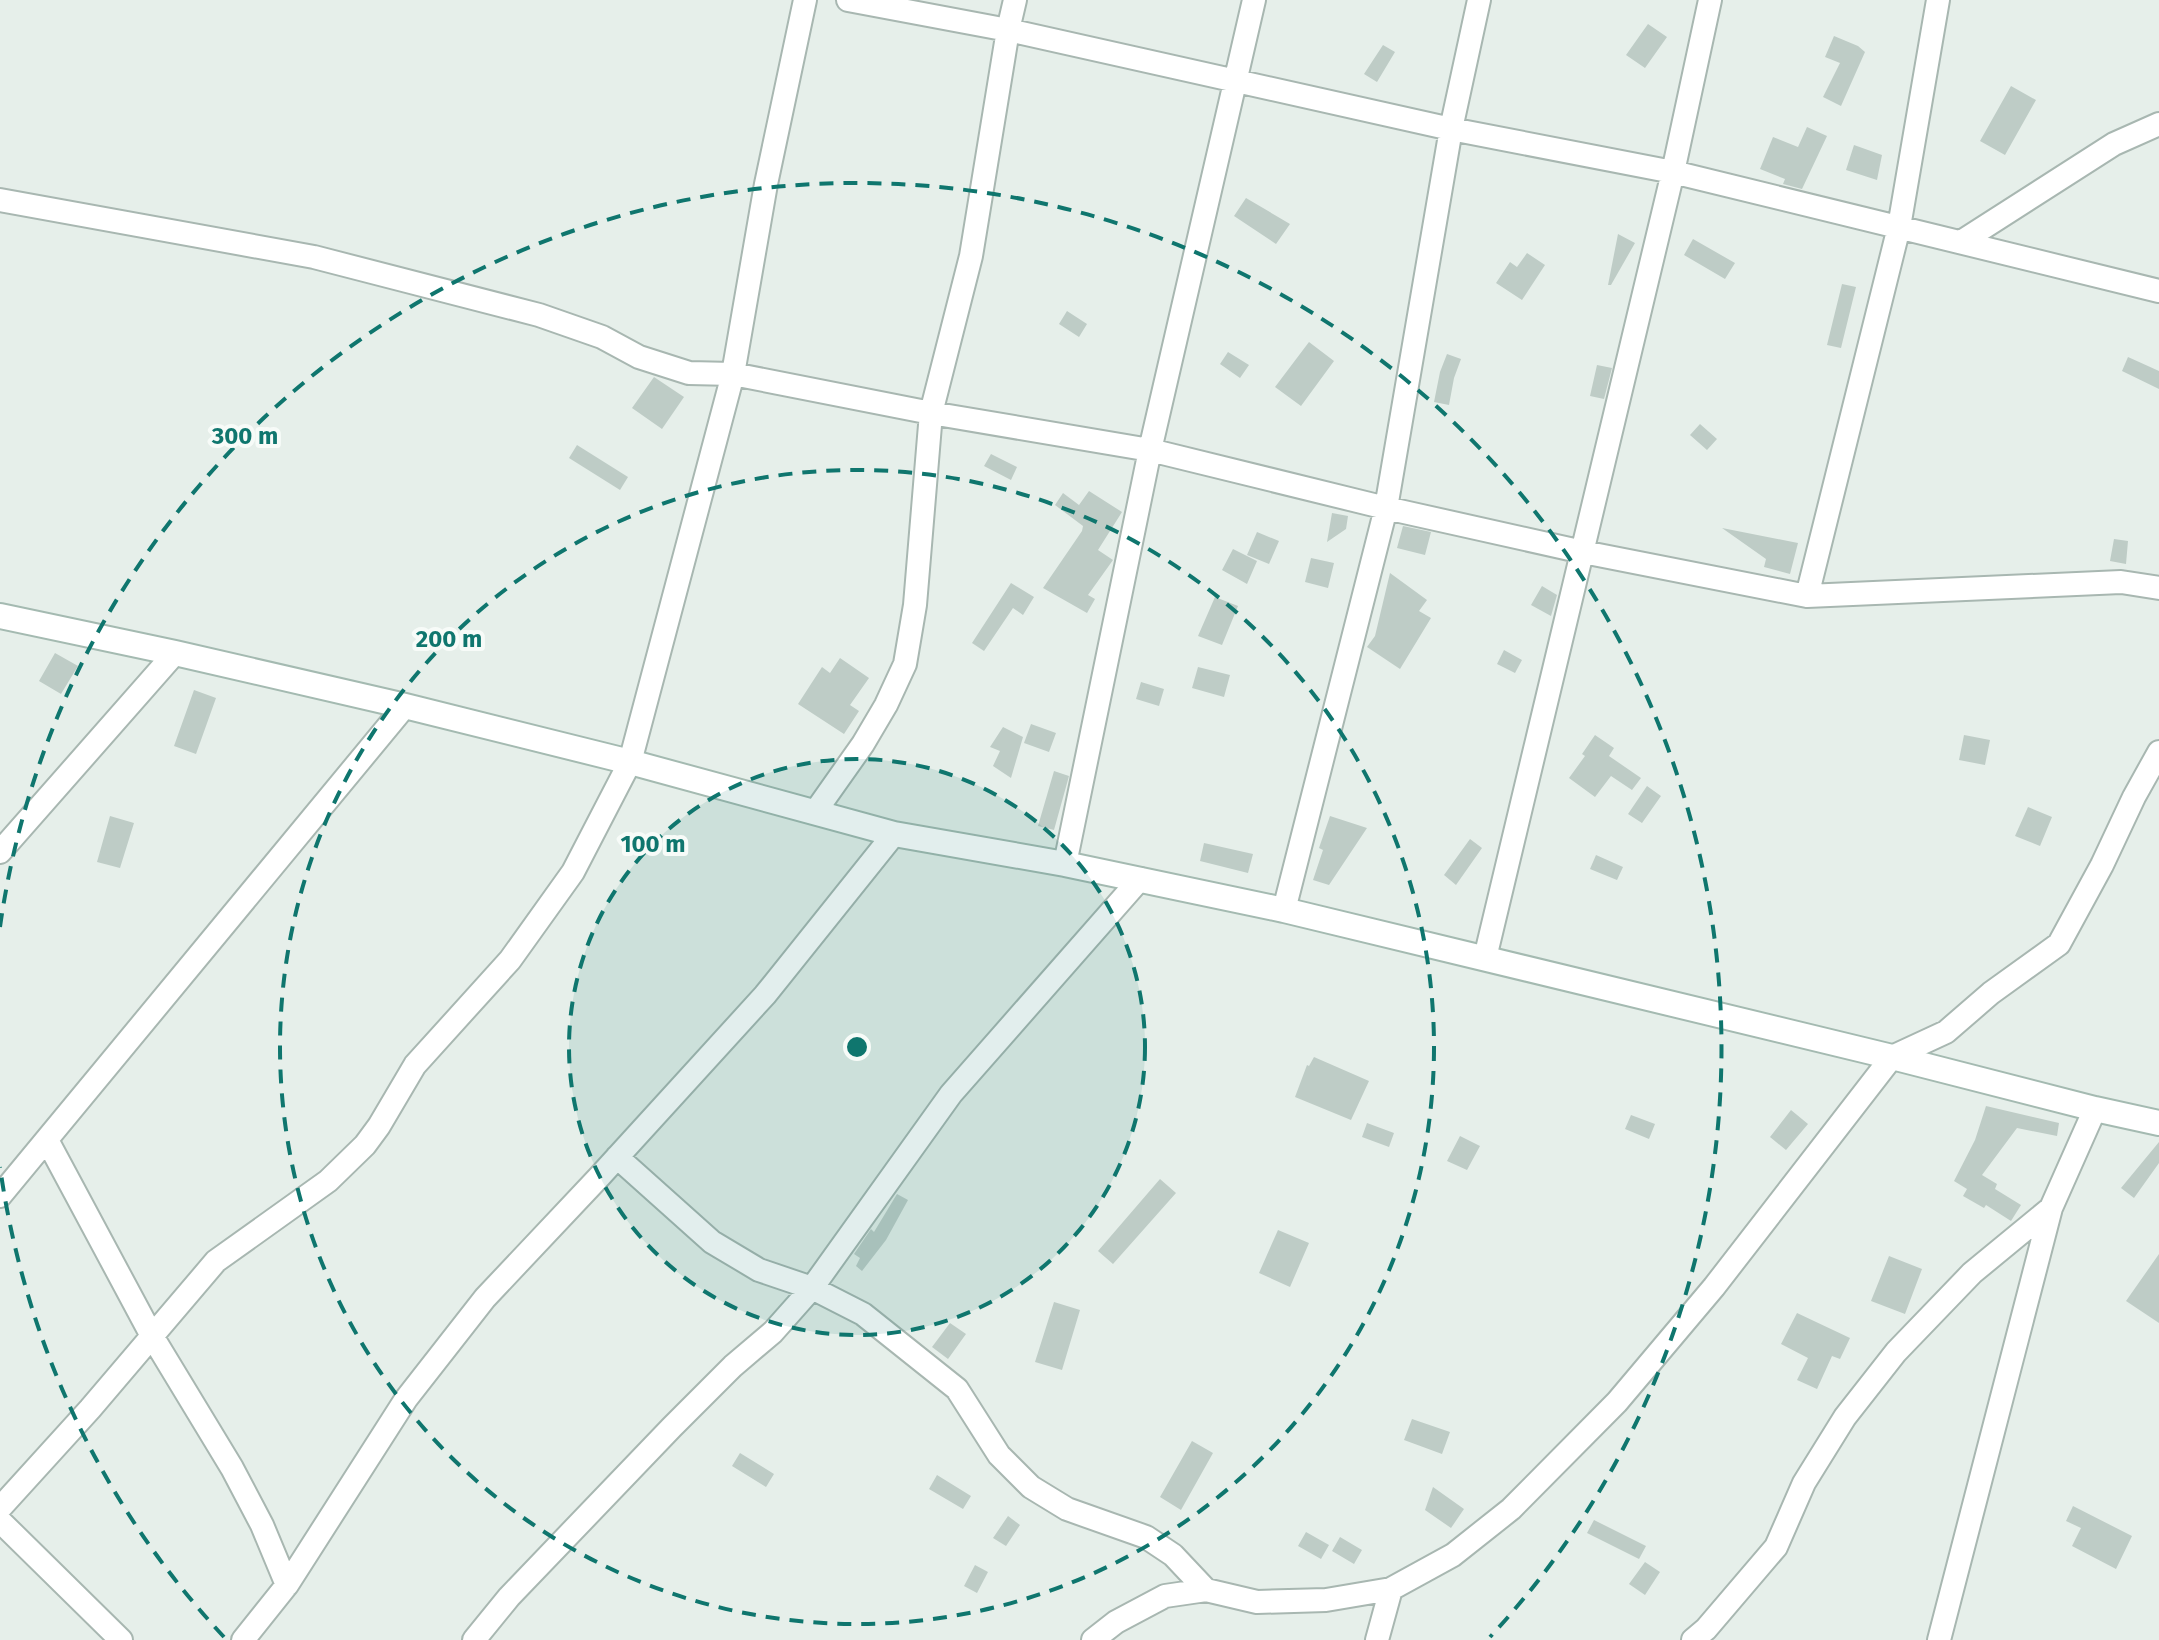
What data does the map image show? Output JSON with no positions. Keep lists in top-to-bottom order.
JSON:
{
  "rings": ["300 m", "200 m", "100 m"]
}
